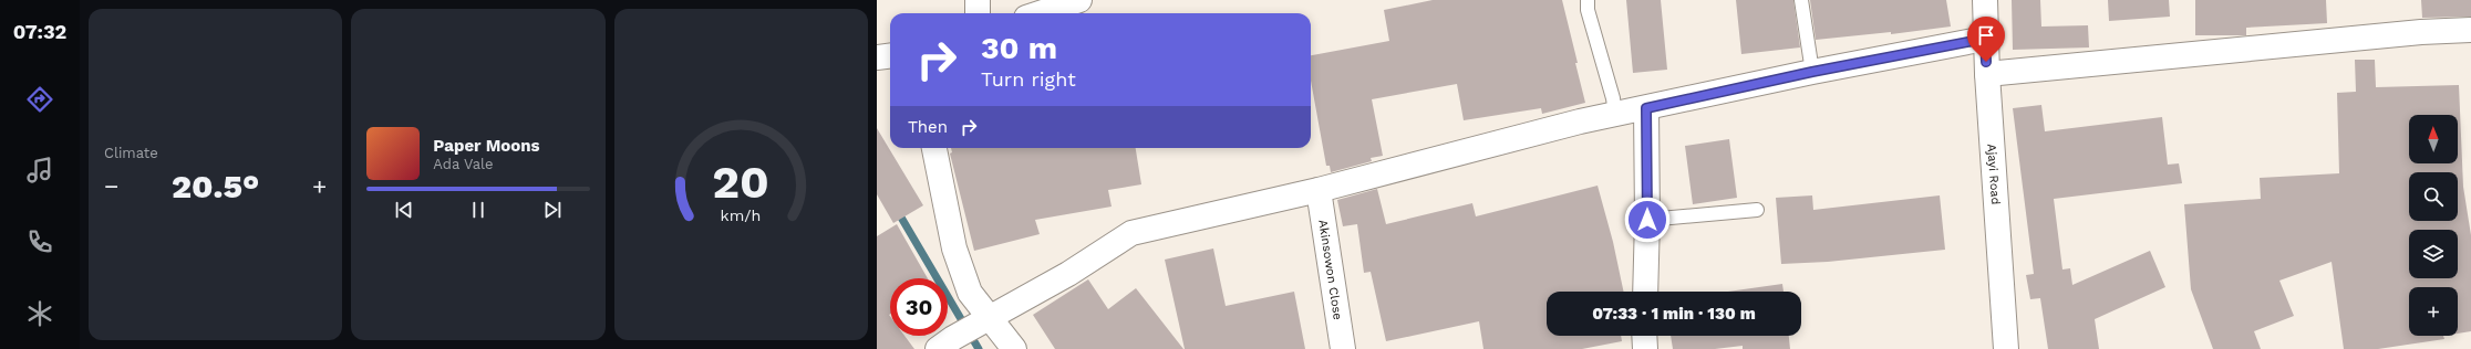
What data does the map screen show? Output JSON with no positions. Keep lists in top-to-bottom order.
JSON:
{
  "streets": {
    "street": ["Ajayi Road", "Akinsowon Close"]
  },
  "north": "top",
  "page": {
    "tabs": "07:32",
    "tile": "Climate",
    "turn": ["30 m", "Turn right"],
    "then": "Then",
    "map_buttons": "+",
    "song": ["Paper Moons", "Ada Vale"],
    "heat": ["−", "20.5°", "+"],
    "limit": "30",
    "trip": "07:33 · 1 min · 130 m",
    "gauge": ["20", "km/h"]
  }
}
